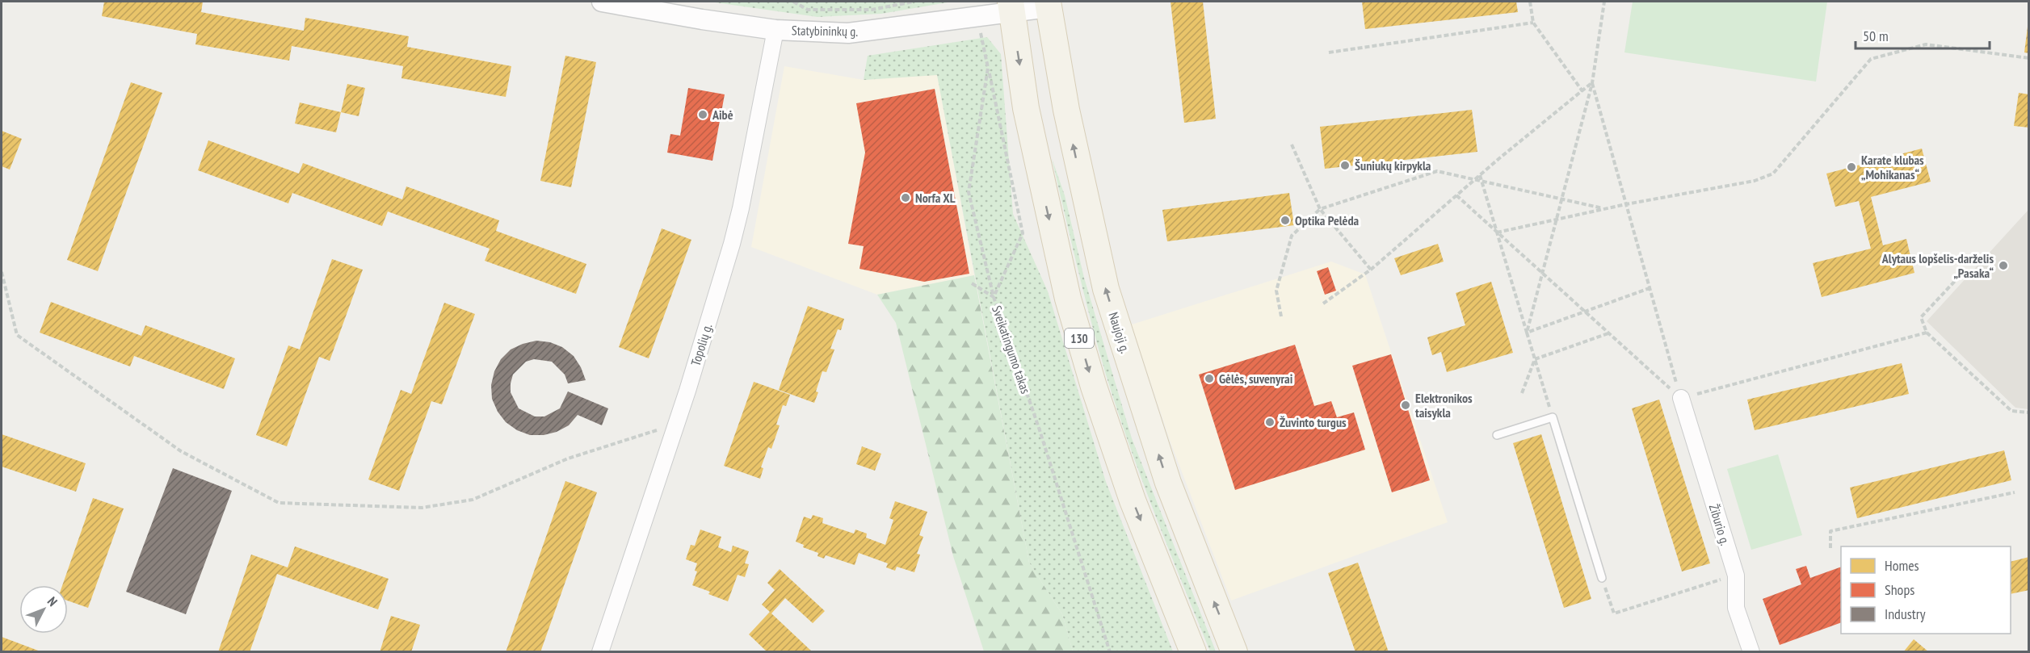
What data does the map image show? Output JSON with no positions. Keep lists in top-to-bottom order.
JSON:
{
  "streets": {
    "main road": ["Naujoji g.", "130"],
    "street": ["Statybininkų g.", "Topolių g.", "Žiburio g."],
    "path": ["Sveikatingumo takas"]
  },
  "crossings": [
    ["Statybininkų g.", "Naujoji g."],
    ["Statybininkų g.", "130"],
    ["Statybininkų g.", "Topolių g."]
  ],
  "places": [
    "Aibė",
    "Šuniukų kirpykla",
    "Karate klubas „Mohikanas“",
    "Norfa XL",
    "Optika Pelėda",
    "Alytaus lopšelis-darželis „Pasaka“",
    "Gėlės, suvenyrai",
    "Elektronikos taisykla",
    "Žuvinto turgus"
  ],
  "legend": ["Homes", "Shops", "Industry"],
  "scale_bar": "50 m",
  "north": "top right"
}
